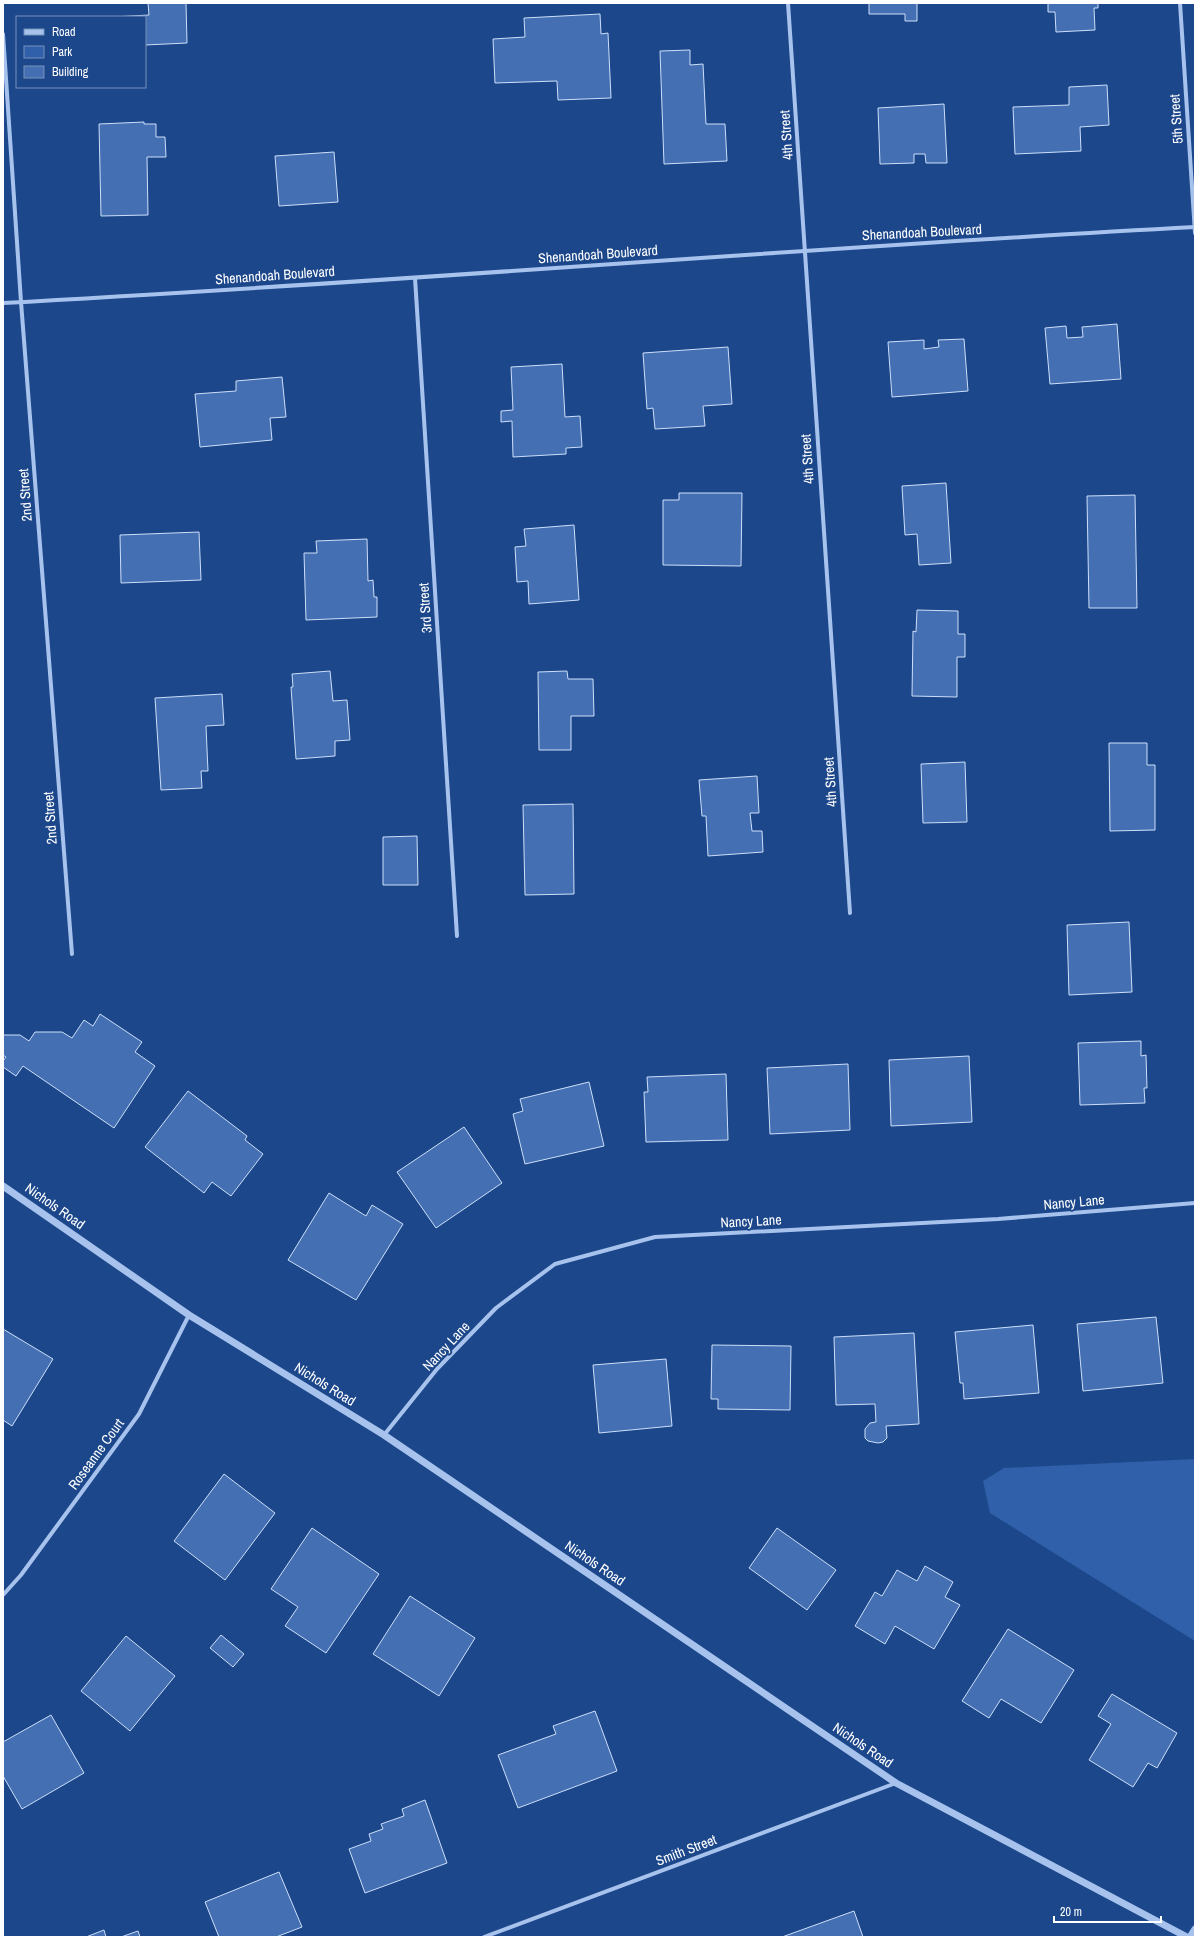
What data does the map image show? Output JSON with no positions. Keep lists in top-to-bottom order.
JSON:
{
  "streets": {
    "street": [
      "5th Street",
      "4th Street",
      "Shenandoah Boulevard",
      "2nd Street",
      "3rd Street",
      "Nancy Lane",
      "Nichols Road",
      "Roseanne Court",
      "Smith Street"
    ]
  },
  "crossings": [
    ["5th Street", "Shenandoah Boulevard"],
    ["4th Street", "Shenandoah Boulevard"],
    ["Shenandoah Boulevard", "2nd Street"],
    ["Shenandoah Boulevard", "3rd Street"],
    ["Nancy Lane", "Nichols Road"],
    ["Nichols Road", "Roseanne Court"],
    ["Nichols Road", "Smith Street"]
  ],
  "legend": ["Road", "Park", "Building"],
  "scale_bar": "20 m"
}
